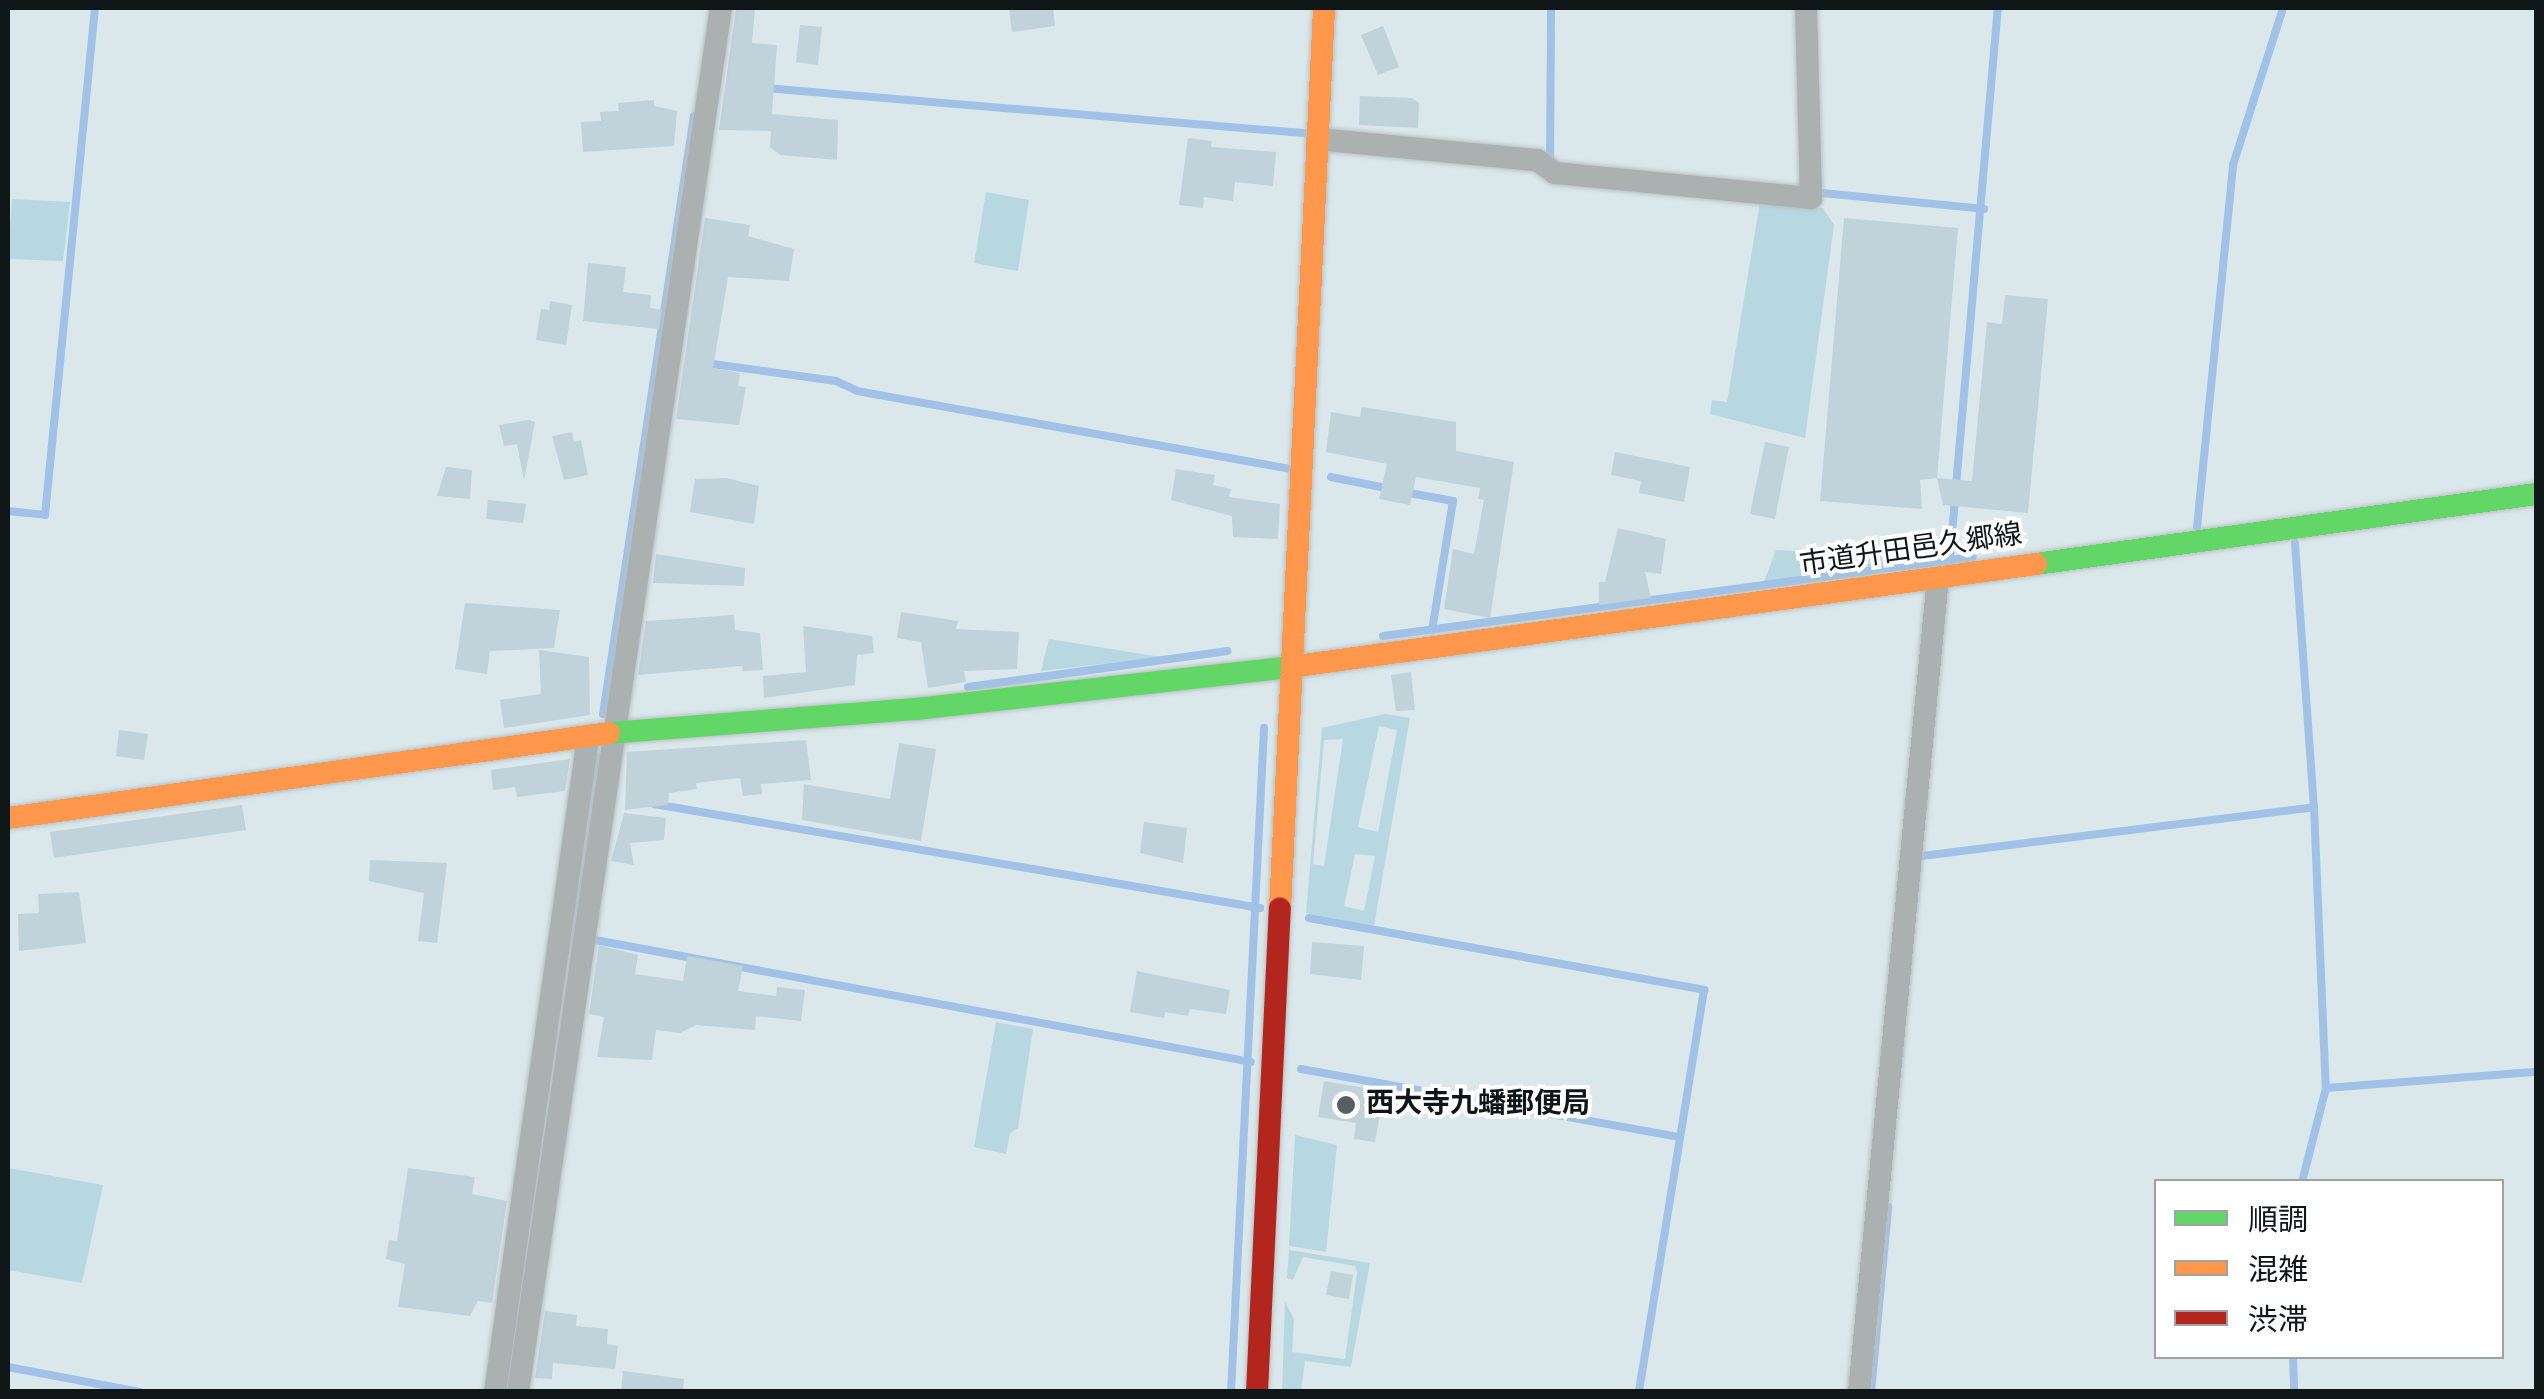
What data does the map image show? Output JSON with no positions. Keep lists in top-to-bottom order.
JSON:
{
  "streets": {
    "street": ["市道升田邑久郷線"]
  },
  "places": ["西大寺九蟠郵便局"],
  "legend": ["順調", "混雑", "渋滞"]
}
